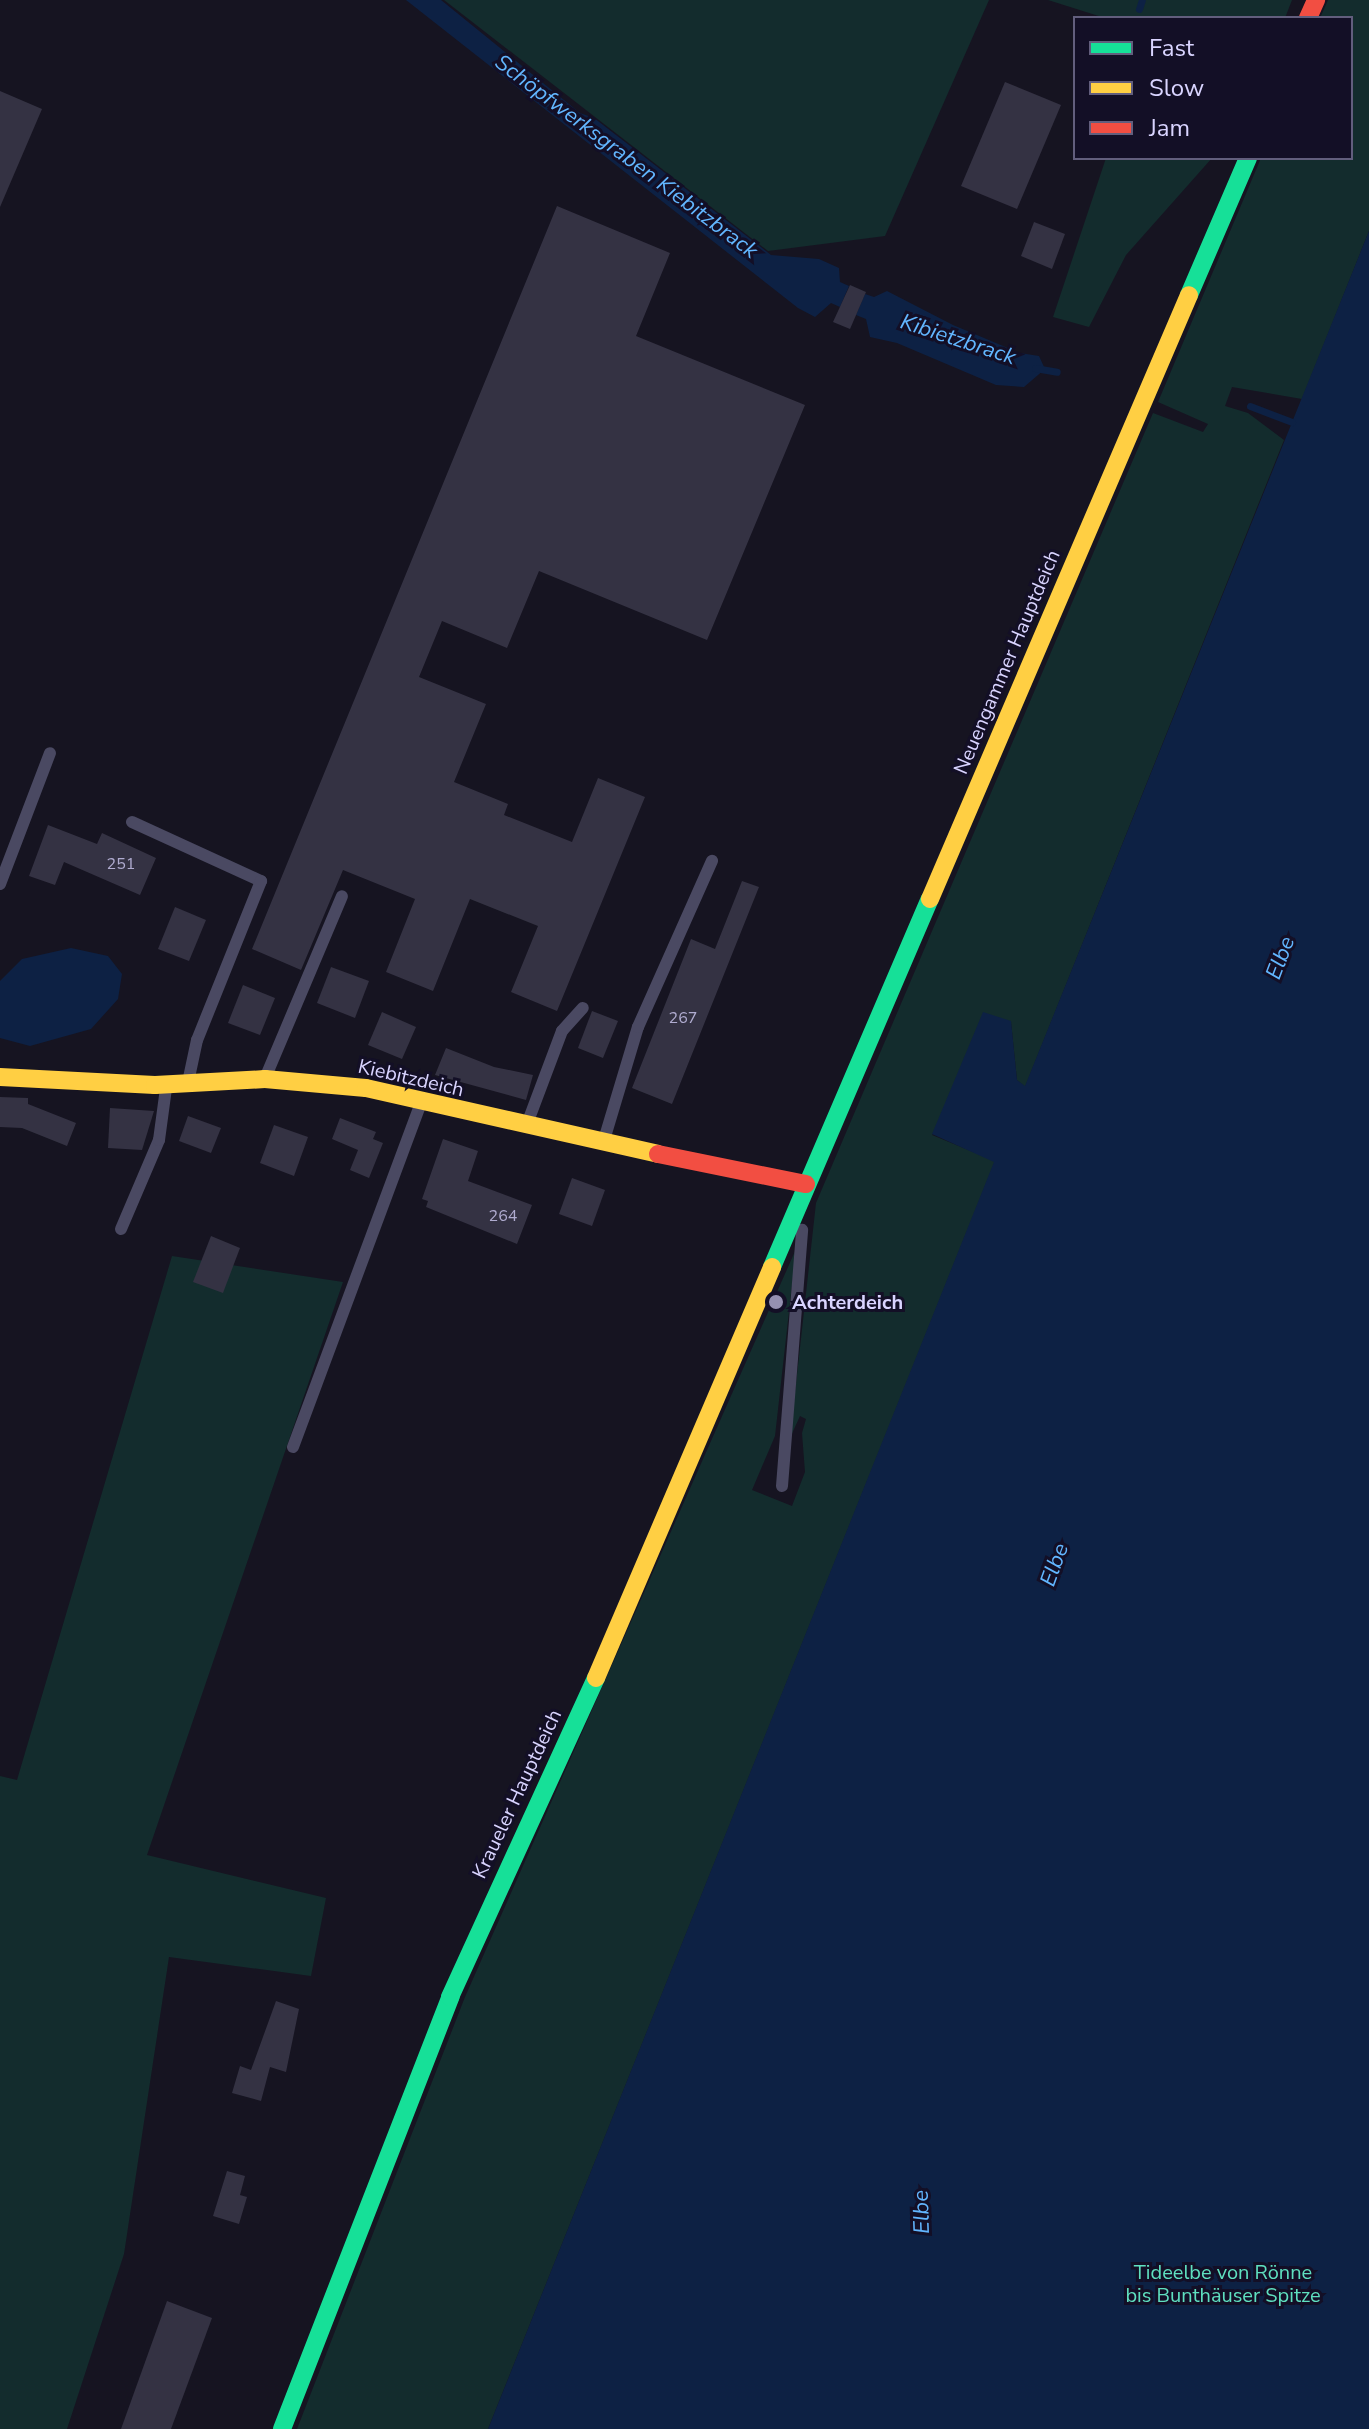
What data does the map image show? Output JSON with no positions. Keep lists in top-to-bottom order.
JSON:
{
  "streets": {
    "street": ["Neuengammer Hauptdeich", "Kiebitzdeich", "Kraueler Hauptdeich"]
  },
  "crossings": [
    ["Neuengammer Hauptdeich", "Kiebitzdeich"],
    ["Neuengammer Hauptdeich", "Kraueler Hauptdeich"],
    ["Kiebitzdeich", "Kraueler Hauptdeich"]
  ],
  "water": ["Schöpfwerksgraben Kiebitzbrack", "Kibietzbrack", "Elbe"],
  "parks": ["Tideelbe von Rönne bis Bunthäuser Spitze"],
  "places": ["Achterdeich"],
  "house_numbers": ["251", "267", "264"],
  "legend": ["Fast", "Slow", "Jam"]
}
